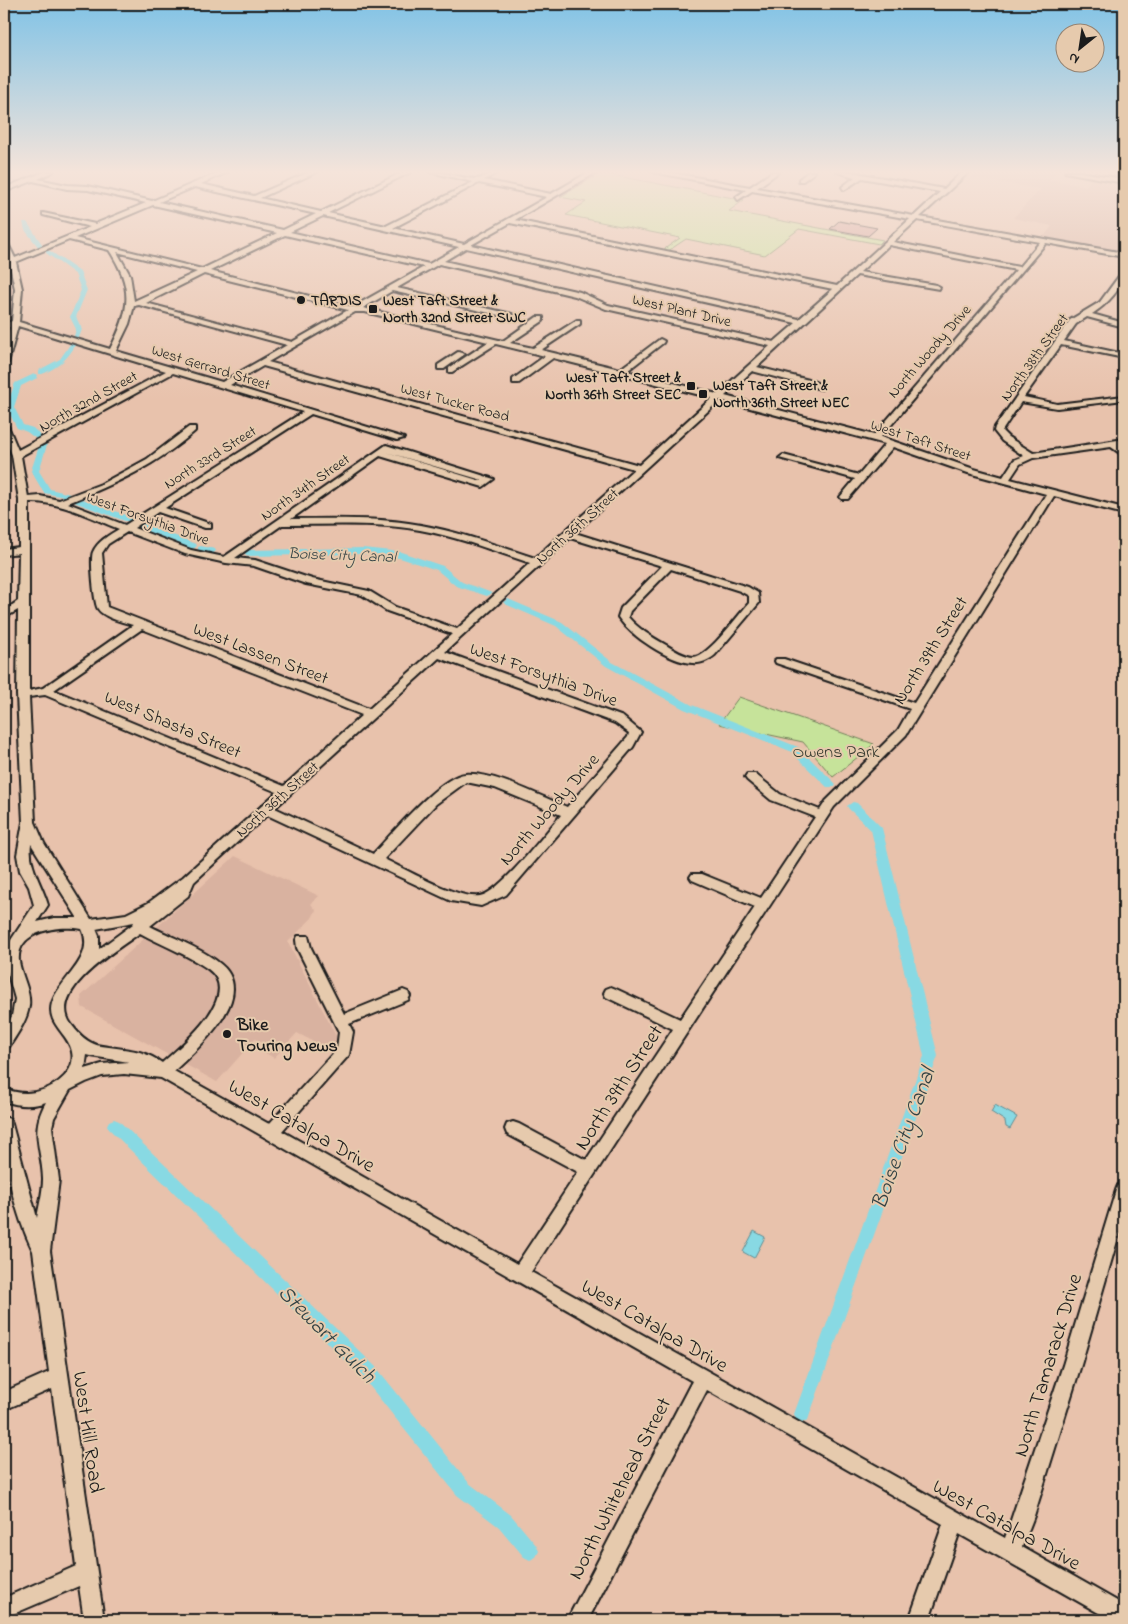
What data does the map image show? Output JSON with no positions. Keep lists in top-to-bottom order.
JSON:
{
  "streets": {
    "street": [
      "West Plant Drive",
      "North Woody Drive",
      "North 38th Street",
      "West Gerrard Street",
      "North 32nd Street",
      "West Tucker Road",
      "West Taft Street",
      "North 33rd Street",
      "North 34th Street",
      "West Forsythia Drive",
      "North 36th Street",
      "North 39th Street",
      "West Lassen Street",
      "West Shasta Street",
      "West Catalpa Drive",
      "North Tamarack Drive",
      "West Hill Road",
      "North Whitehead Street"
    ]
  },
  "crossings": [
    ["West Plant Drive", "North 36th Street"],
    ["North Woody Drive", "West Taft Street"],
    ["North Woody Drive", "West Forsythia Drive"],
    ["West Gerrard Street", "North 32nd Street"],
    ["West Gerrard Street", "North 33rd Street"],
    ["West Gerrard Street", "North 34th Street"],
    ["West Tucker Road", "North 36th Street"],
    ["West Taft Street", "North 36th Street"],
    ["West Taft Street", "North 39th Street"],
    ["North 33rd Street", "West Forsythia Drive"],
    ["North 33rd Street", "West Lassen Street"],
    ["North 34th Street", "West Forsythia Drive"],
    ["West Forsythia Drive", "North 36th Street"],
    ["North 36th Street", "West Lassen Street"],
    ["North 36th Street", "West Shasta Street"],
    ["North 36th Street", "West Catalpa Drive"],
    ["North 36th Street", "West Hill Road"],
    ["North 39th Street", "West Catalpa Drive"],
    ["West Catalpa Drive", "North Tamarack Drive"],
    ["West Catalpa Drive", "West Hill Road"],
    ["West Catalpa Drive", "North Whitehead Street"]
  ],
  "water": ["Boise City Canal", "Stewart Gulch"],
  "parks": ["Owens Park"],
  "places": {
    "other": ["TARDIS", "Bike Touring News"],
    "transit": ["West Taft Street & North 32nd Street SWC", "West Taft Street & North 36th Street SEC", "West Taft Street & North 36th Street NEC"]
  },
  "north": "bottom left"
}
